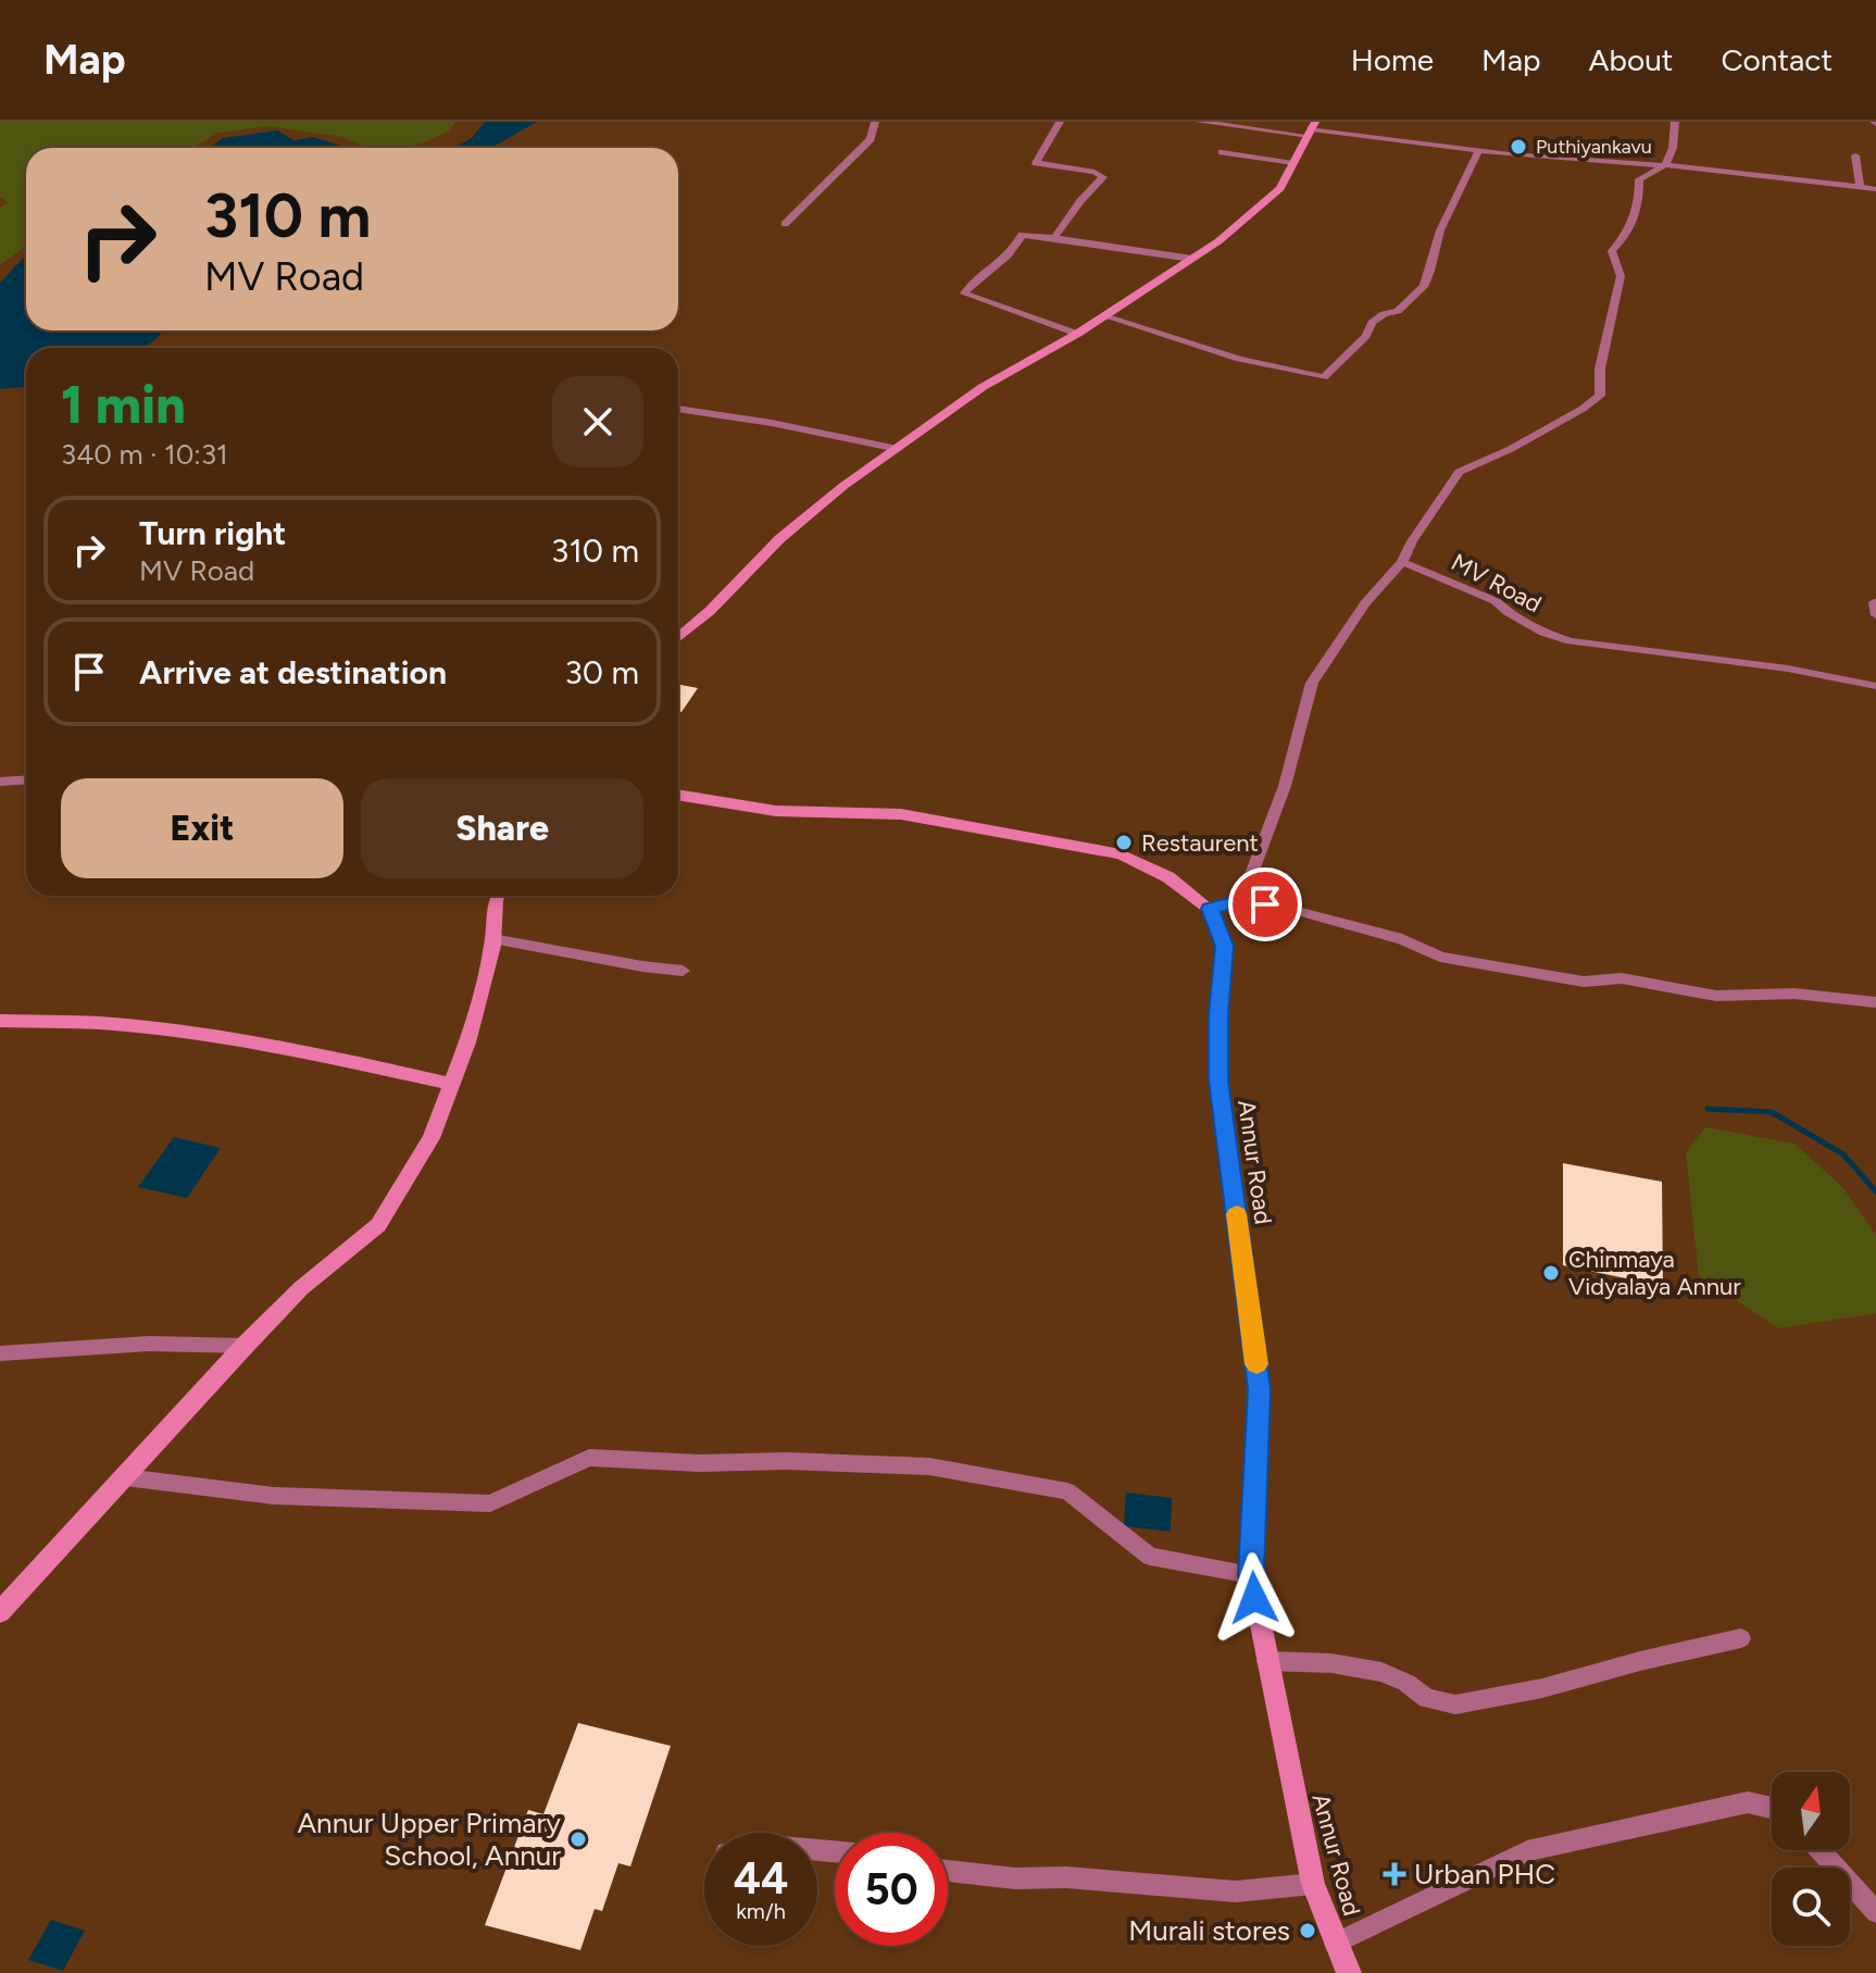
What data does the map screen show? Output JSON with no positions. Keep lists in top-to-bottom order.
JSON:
{
  "streets": {
    "main road": ["Annur Road"],
    "street": ["MV Road"]
  },
  "places": {
    "other": [
      "Puthiyankavu",
      "Restaurent",
      "Chinmaya Vidyalaya Annur",
      "Annur Upper Primary School, Annur",
      "Murali stores"
    ],
    "health": ["Urban PHC"]
  },
  "north": "top",
  "page": {
    "header": "Map",
    "nav": [
      "Home",
      "Map",
      "About",
      "Contact"
    ],
    "turn": ["310 m", "MV Road"],
    "heading": ["1 min", "340 m · 10:31"],
    "list": [
      {
        "name": "Turn right",
        "note": "MV Road",
        "value": "310 m"
      },
      {
        "name": "Arrive at destination",
        "value": "30 m"
      }
    ],
    "buttons": ["Exit", "Share"],
    "speed": "44 km/h",
    "limit": "50"
  }
}
